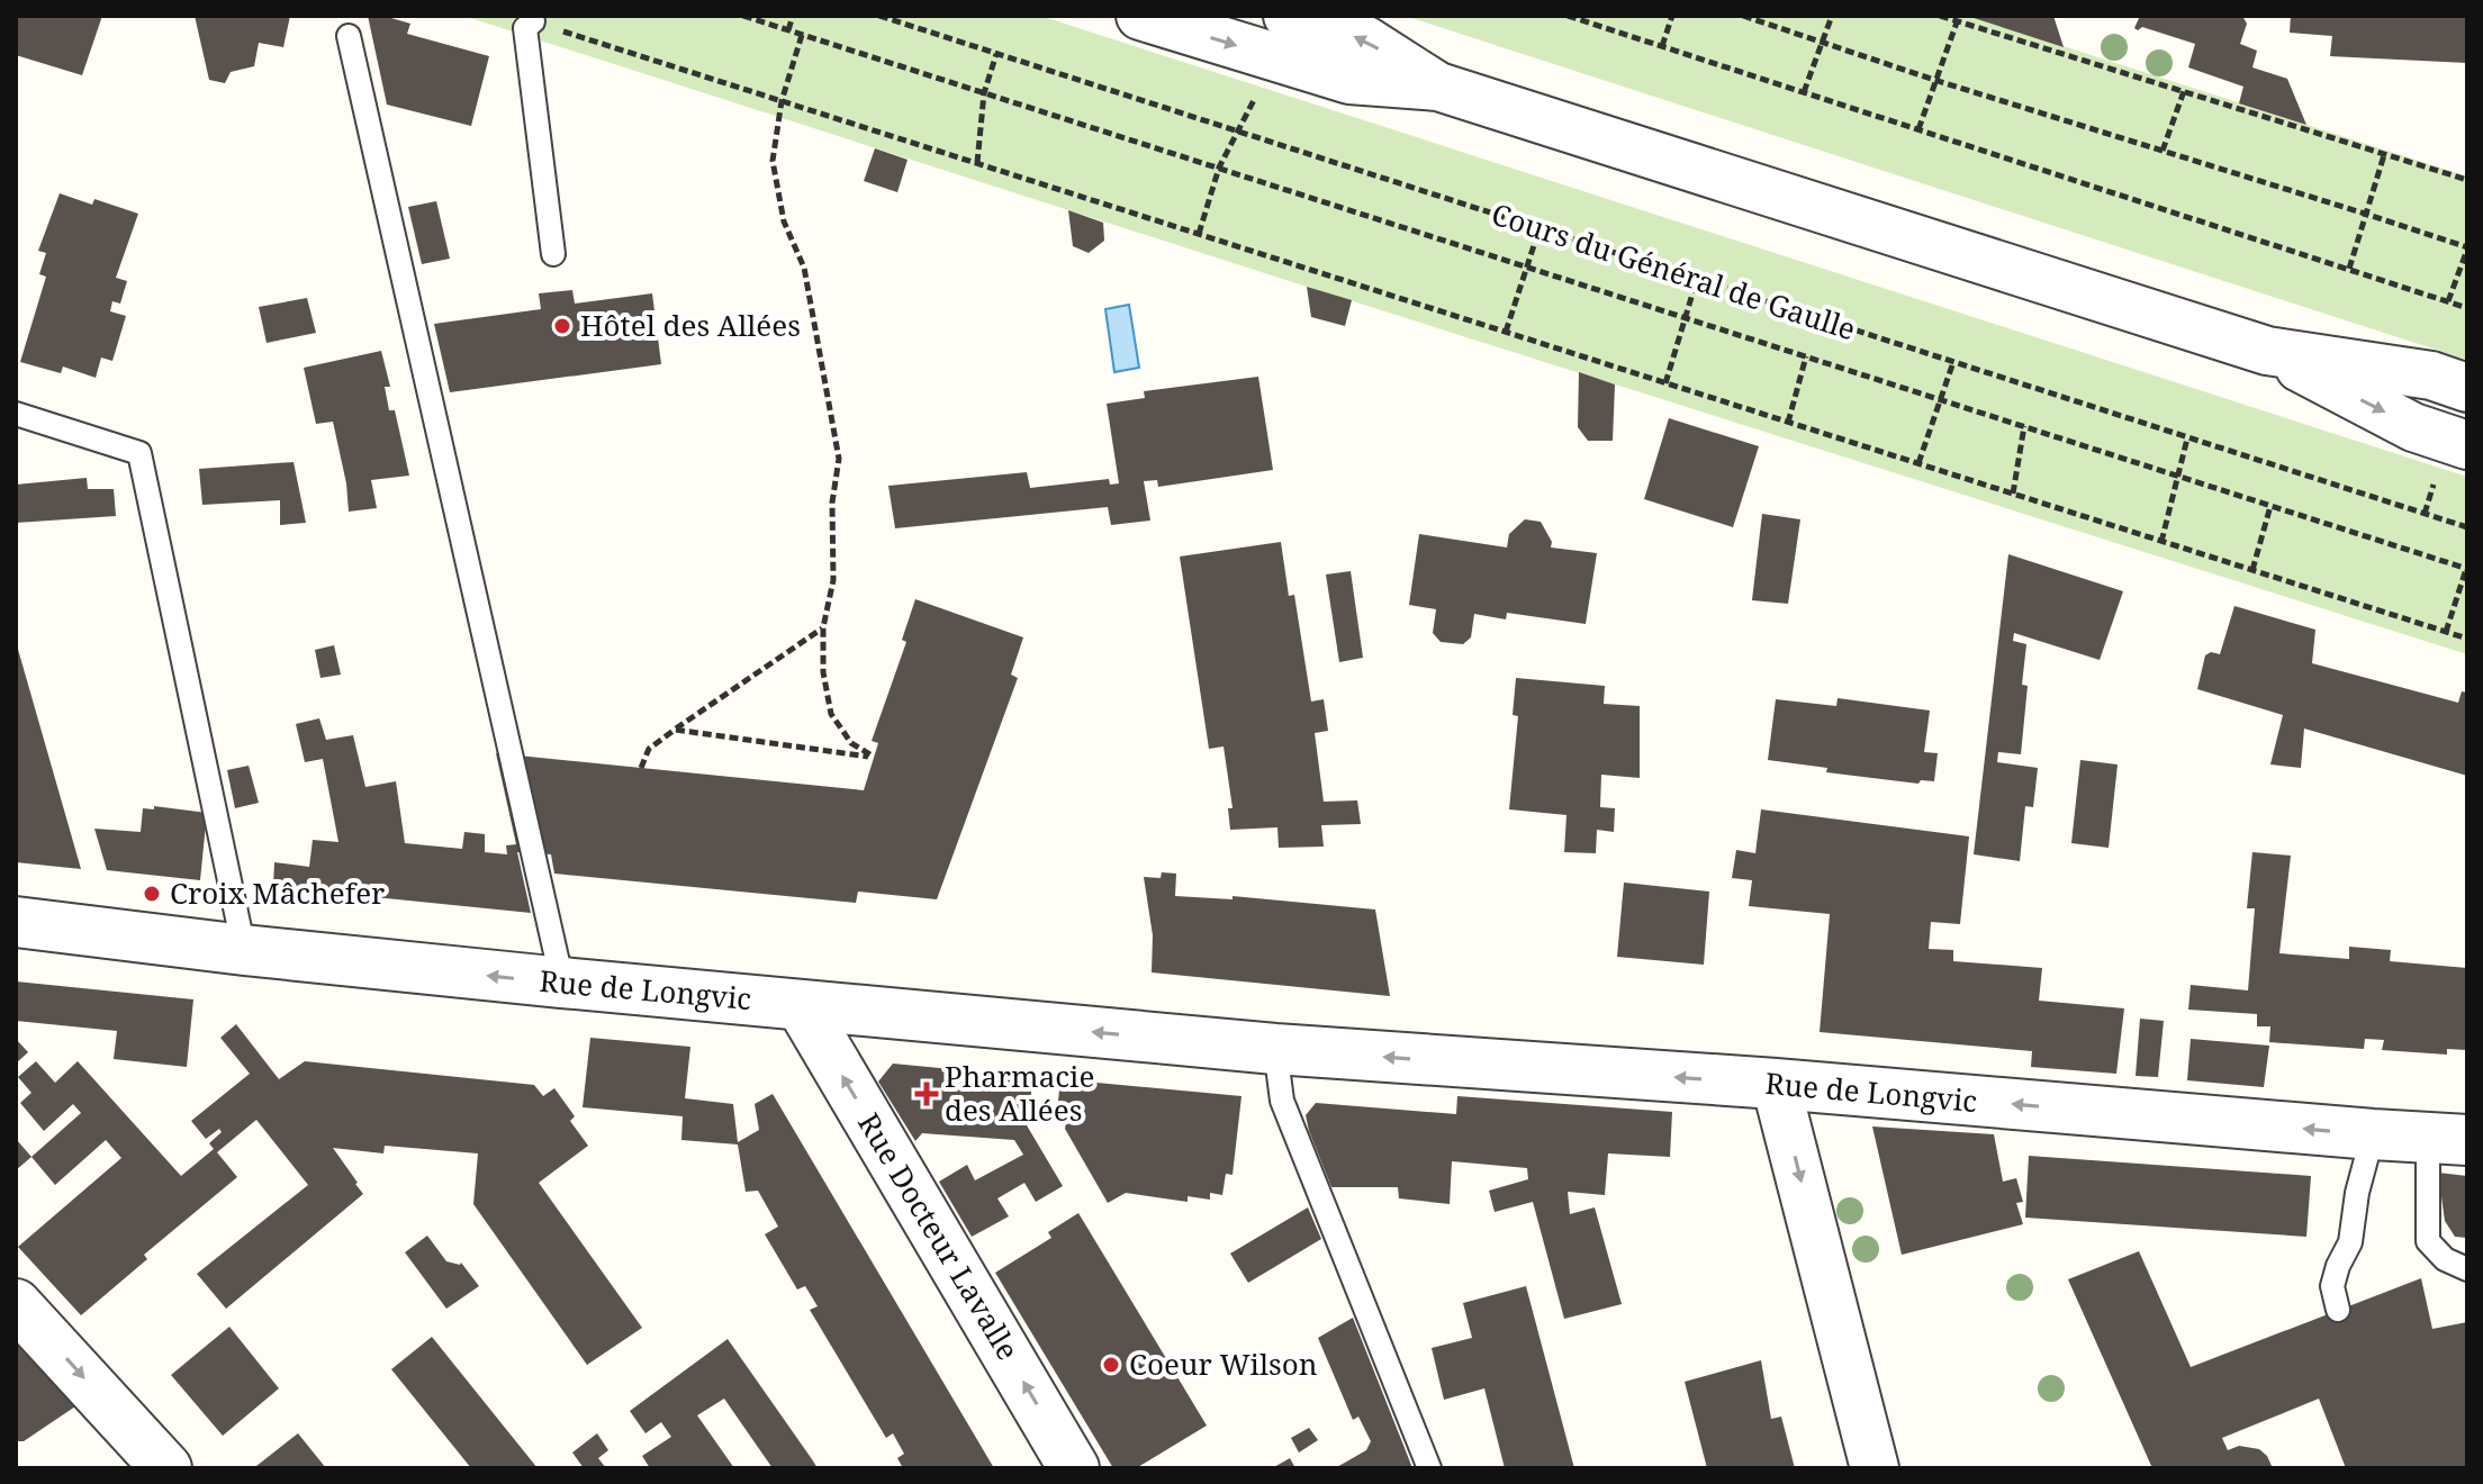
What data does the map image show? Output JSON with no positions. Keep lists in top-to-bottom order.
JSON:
{
  "streets": {
    "street": ["Rue de Longvic", "Rue Docteur Lavalle"],
    "path": ["Cours du Général de Gaulle"]
  },
  "crossings": [
    ["Rue de Longvic", "Rue Docteur Lavalle"]
  ],
  "one_way": ["Rue de Longvic", "Rue Docteur Lavalle"],
  "places": {
    "other": ["Hôtel des Allées", "Croix Mâchefer", "Coeur Wilson"],
    "health": ["Pharmacie des Allées"]
  }
}
